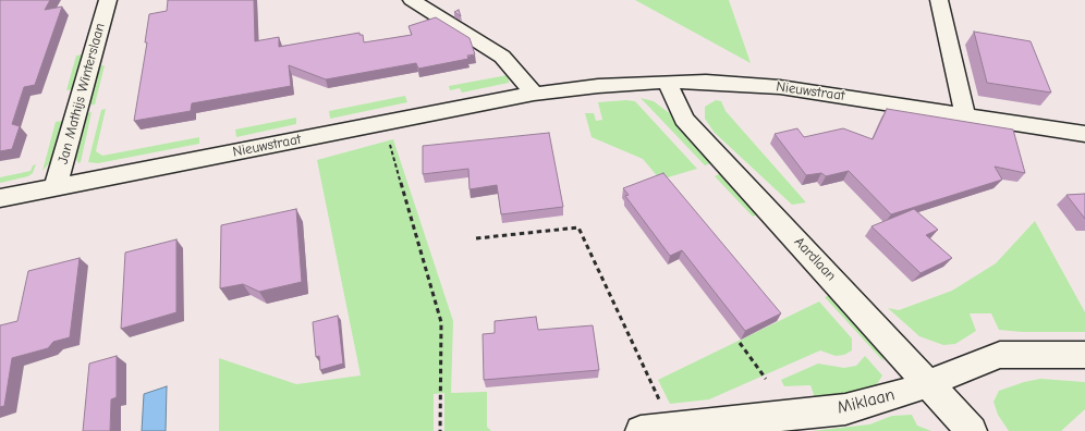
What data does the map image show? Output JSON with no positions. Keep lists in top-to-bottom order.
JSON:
{
  "streets": {
    "street": [
      "Nieuwstraat",
      "Jan Mathijs Winterslaan",
      "Aardlaan",
      "Miklaan"
    ]
  },
  "crossings": [
    ["Nieuwstraat", "Jan Mathijs Winterslaan"],
    ["Nieuwstraat", "Aardlaan"],
    ["Aardlaan", "Miklaan"]
  ]
}
